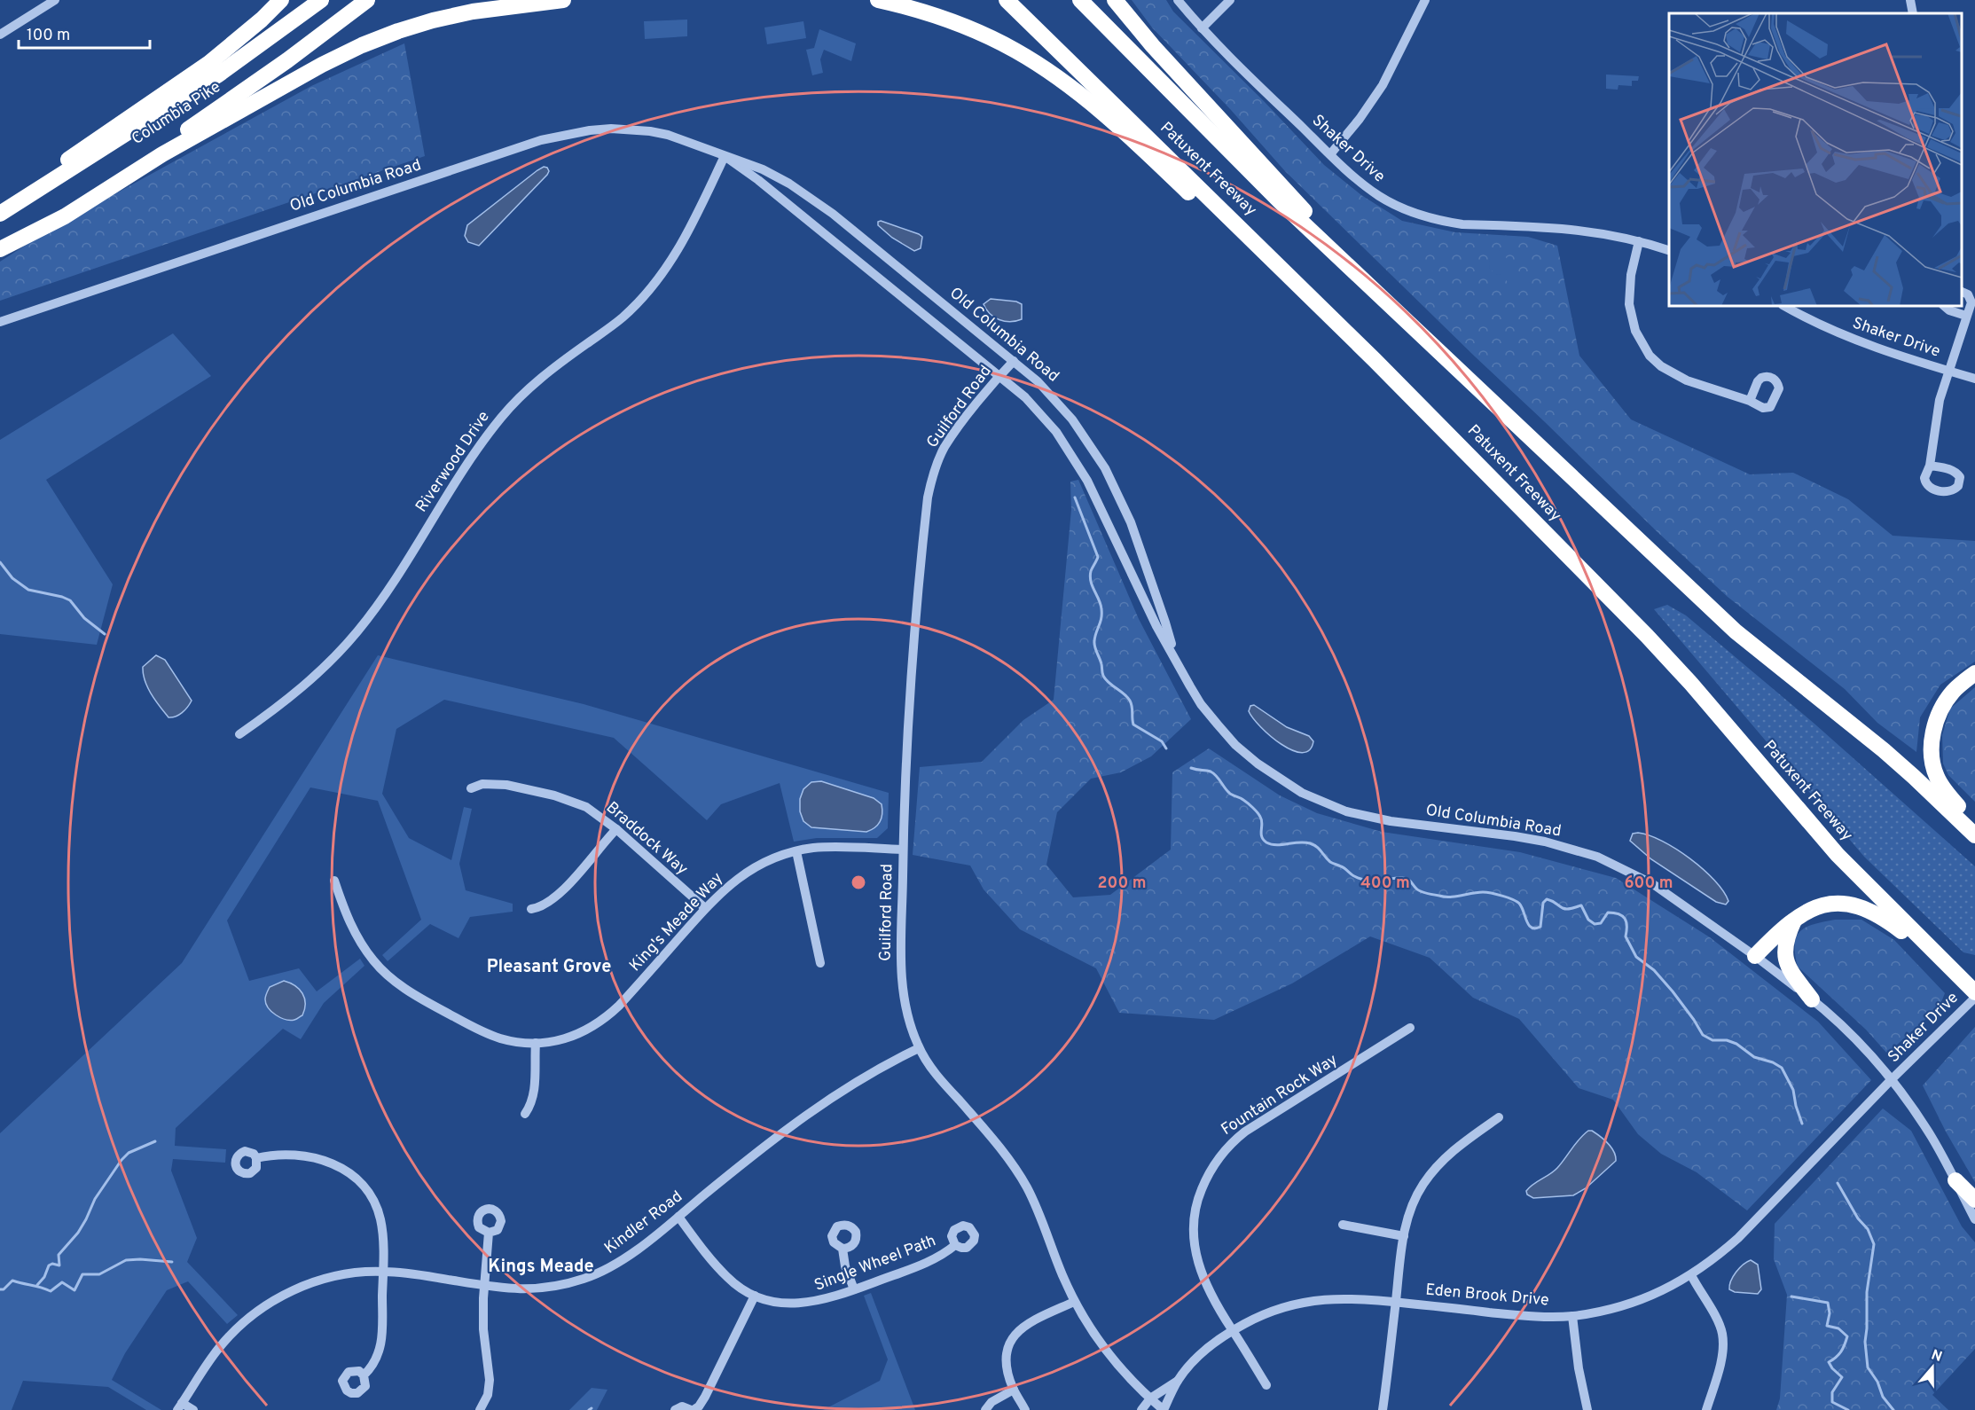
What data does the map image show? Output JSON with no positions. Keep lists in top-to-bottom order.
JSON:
{
  "streets": {
    "highway": ["Columbia Pike", "Patuxent Freeway"],
    "street": [
      "Shaker Drive",
      "Old Columbia Road",
      "Guilford Road",
      "Riverwood Drive",
      "Braddock Way",
      "King's Meade Way",
      "Fountain Rock Way",
      "Kindler Road",
      "Single Wheel Path",
      "Eden Brook Drive"
    ]
  },
  "crossings": [
    ["Shaker Drive", "Old Columbia Road"],
    ["Shaker Drive", "Eden Brook Drive"],
    ["Old Columbia Road", "Guilford Road"],
    ["Old Columbia Road", "Riverwood Drive"],
    ["Old Columbia Road", "Eden Brook Drive"],
    ["Guilford Road", "King's Meade Way"],
    ["Guilford Road", "Kindler Road"],
    ["Guilford Road", "Eden Brook Drive"],
    ["Braddock Way", "King's Meade Way"],
    ["Fountain Rock Way", "Eden Brook Drive"],
    ["Kindler Road", "Single Wheel Path"]
  ],
  "districts": ["Pleasant Grove", "Kings Meade"],
  "scale_bar": "100 m",
  "north": "top",
  "rings": ["200 m", "400 m", "600 m"]
}
